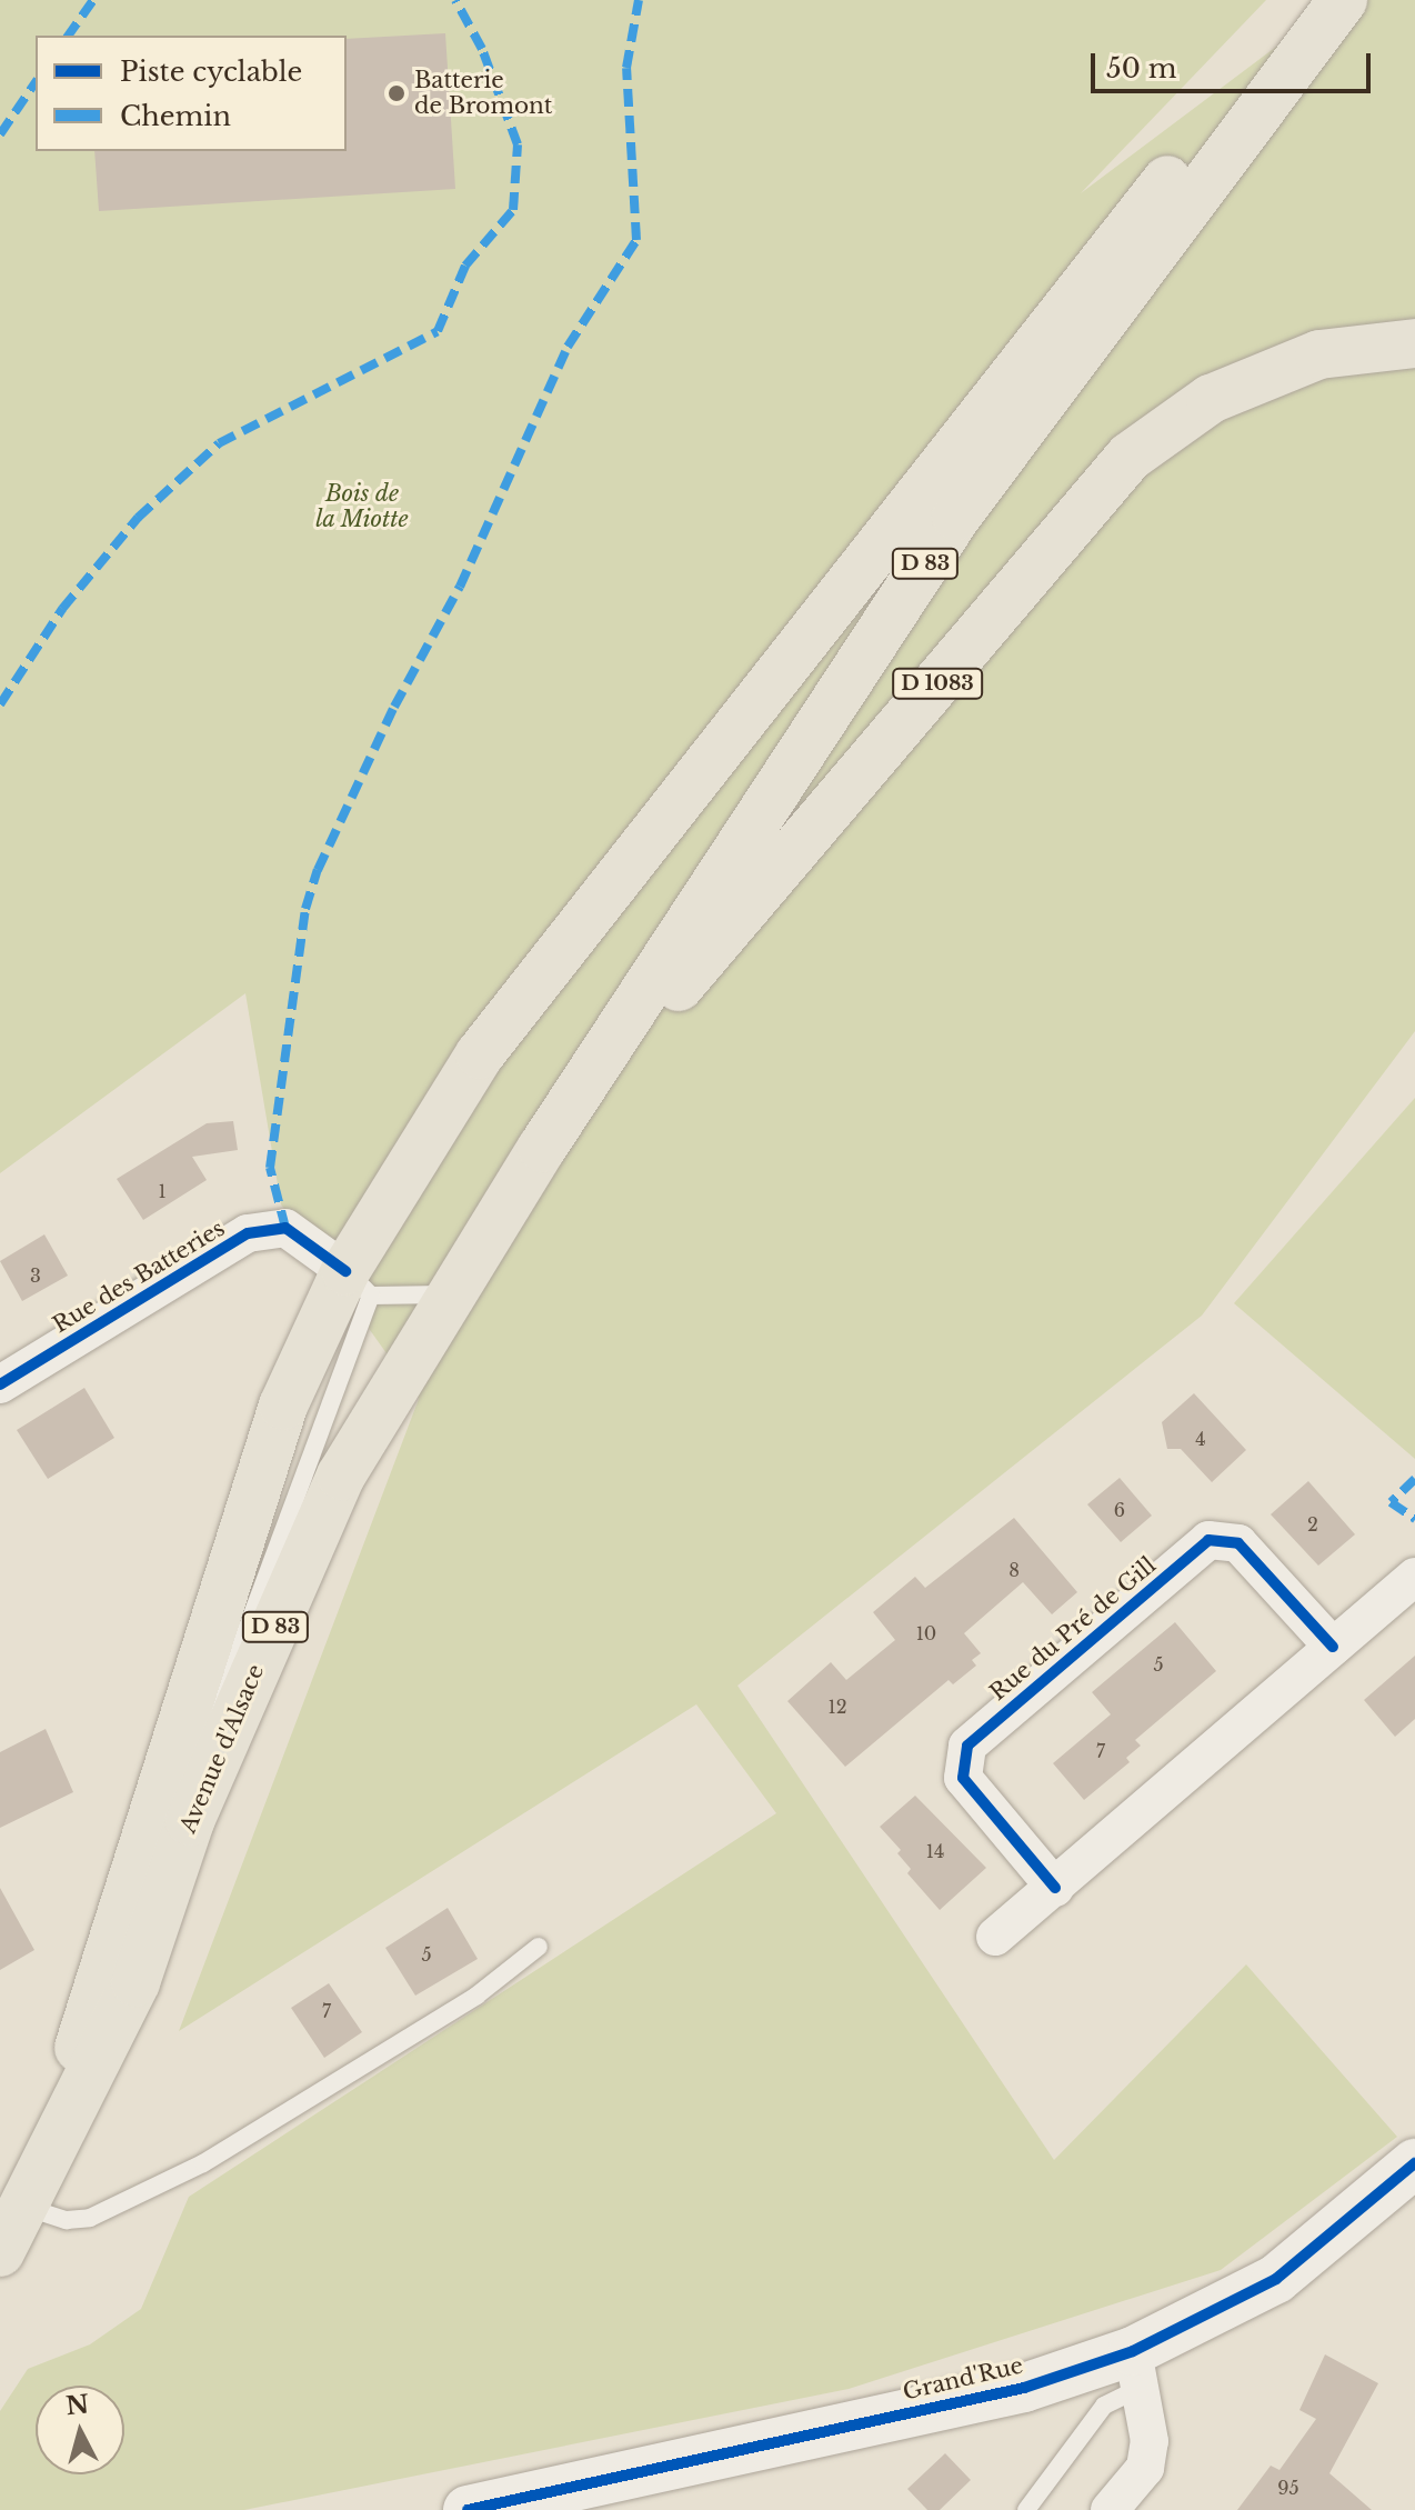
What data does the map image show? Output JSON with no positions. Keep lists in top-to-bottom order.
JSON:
{
  "streets": {
    "main road": ["D 83", "D 1083", "Avenue d'Alsace"],
    "street": ["Rue des Batteries", "Rue du Pré de Gill", "Grand'Rue"]
  },
  "crossings": [
    ["D 83", "D 1083"],
    ["D 83", "Rue des Batteries"],
    ["D 83", "Avenue d'Alsace"],
    ["D 1083", "Avenue d'Alsace"],
    ["Rue des Batteries", "Avenue d'Alsace"]
  ],
  "parks": ["Bois de la Miotte"],
  "places": ["Batterie de Bromont"],
  "house_numbers": [
    "1",
    "3",
    "4",
    "6",
    "2",
    "8",
    "10",
    "5",
    "12",
    "7",
    "14",
    "5",
    "7",
    "95"
  ],
  "legend": ["Piste cyclable", "Chemin"],
  "scale_bar": "50 m",
  "north": "top"
}
